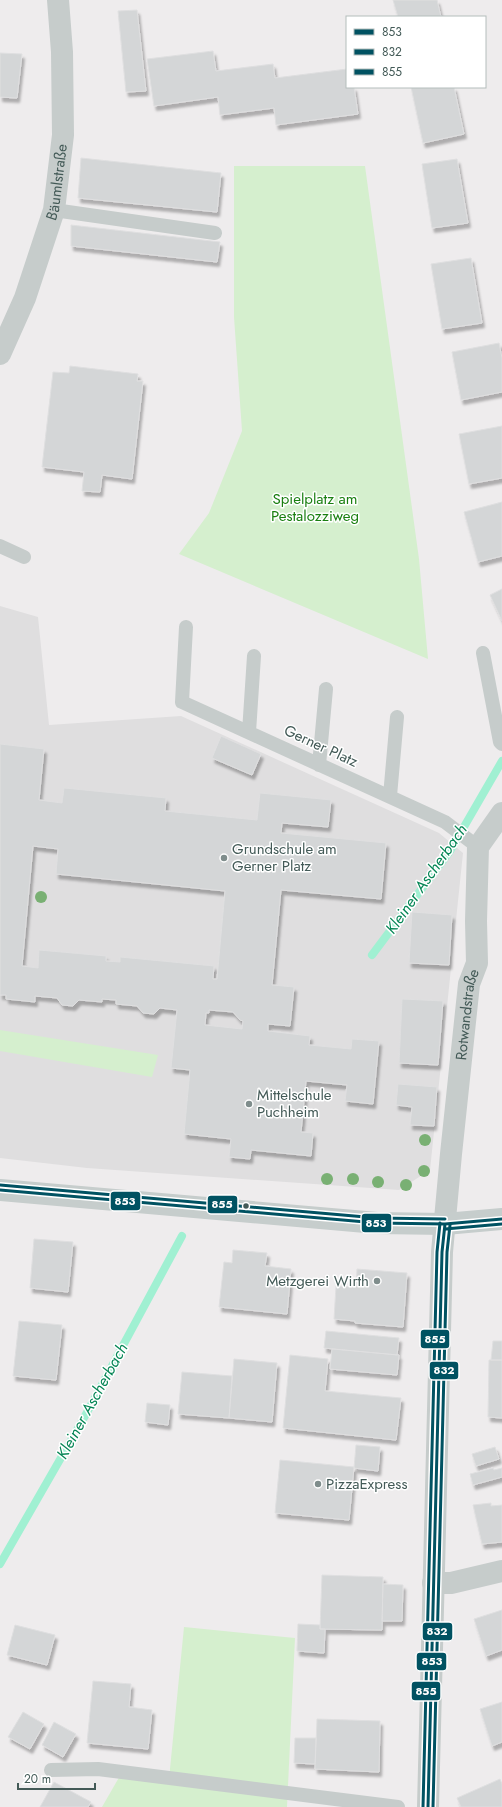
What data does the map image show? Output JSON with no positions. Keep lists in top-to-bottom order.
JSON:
{
  "streets": {
    "street": ["Bäumlstraße", "Rotwandstraße"],
    "lane": ["Gerner Platz"]
  },
  "crossings": [
    ["Gerner Platz", "Rotwandstraße"]
  ],
  "water": ["Kleiner Ascherbach"],
  "parks": ["Spielplatz am Pestalozziweg"],
  "places": [
    "Grundschule am Gerner Platz",
    "Mittelschule Puchheim",
    "Metzgerei Wirth",
    "PizzaExpress"
  ],
  "lines": ["transit line 855", "transit line 853", "transit line 832"],
  "legend": ["853", "832", "855"],
  "scale_bar": "20 m"
}
